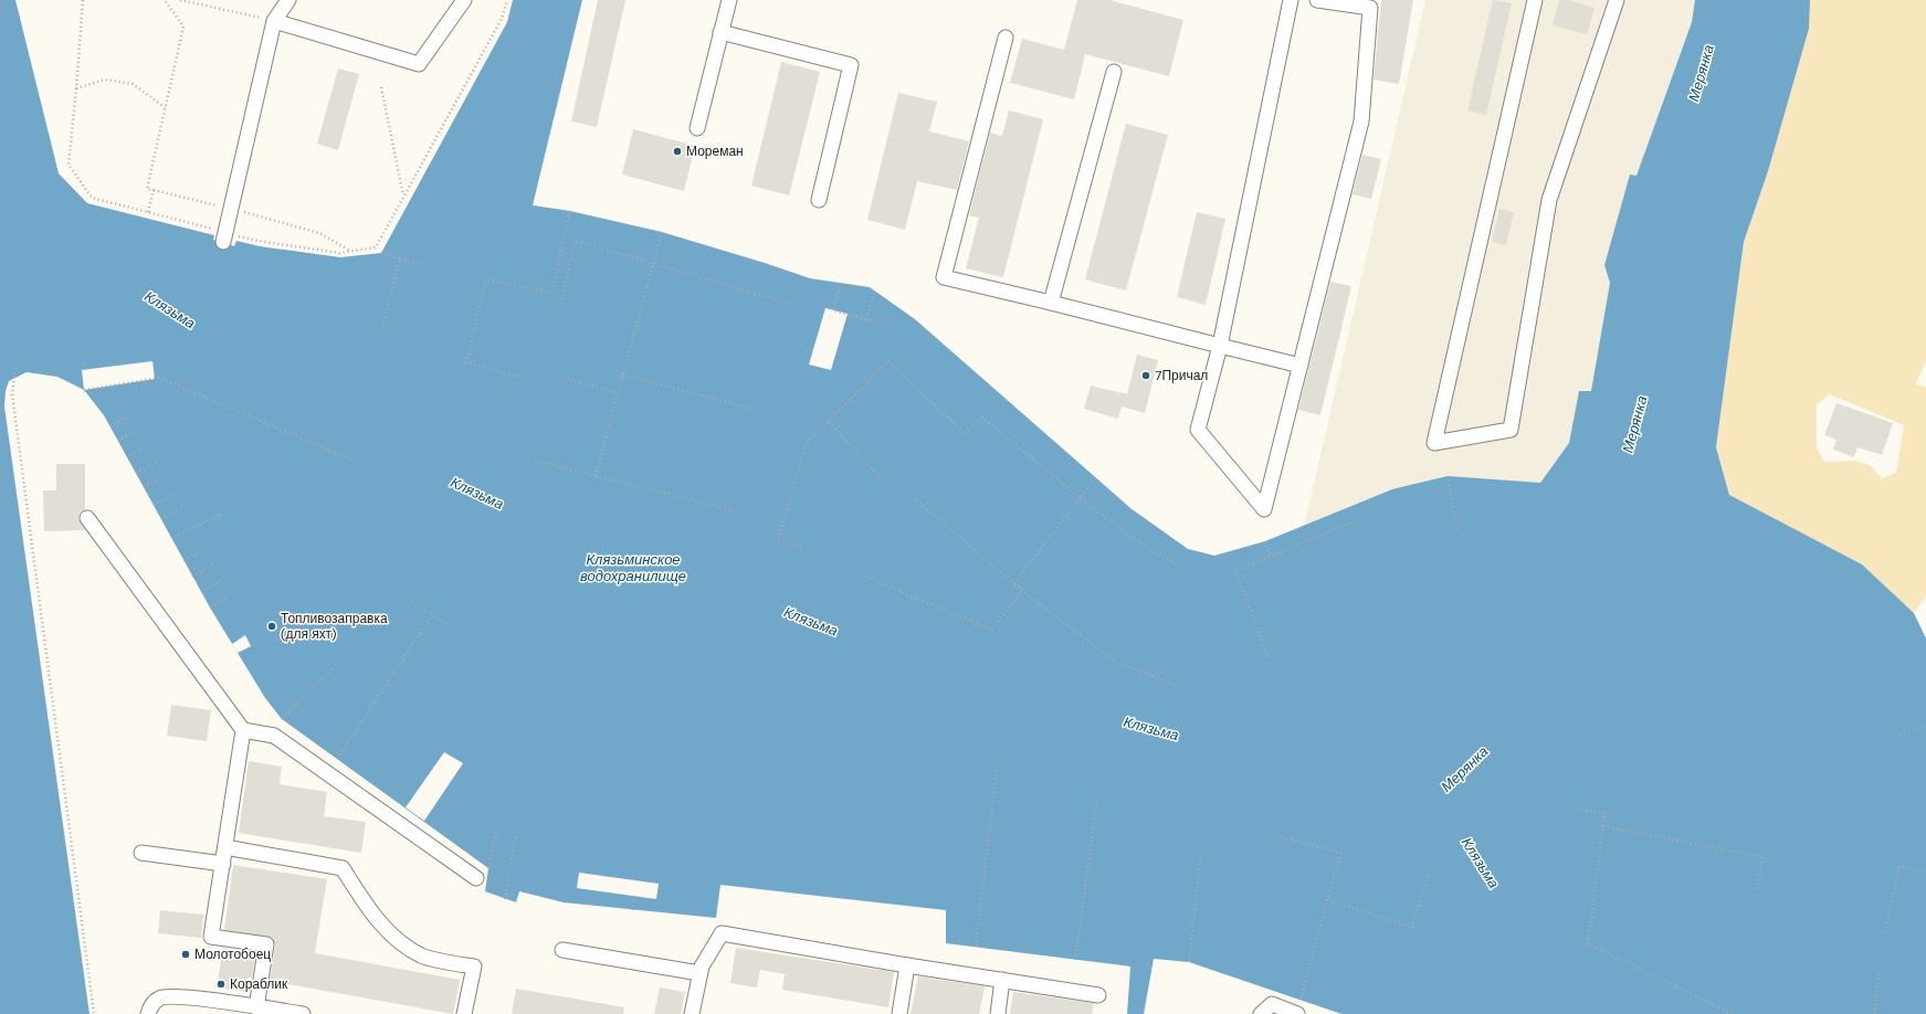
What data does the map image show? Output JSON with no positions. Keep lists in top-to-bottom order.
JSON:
{
  "water": ["Мерянка", "Клязьма", "Клязьминское водохранилище"],
  "places": [
    "Мореман",
    "7Причал",
    "Топливозаправка (для яхт)",
    "Молотобоец",
    "Кораблик"
  ]
}
